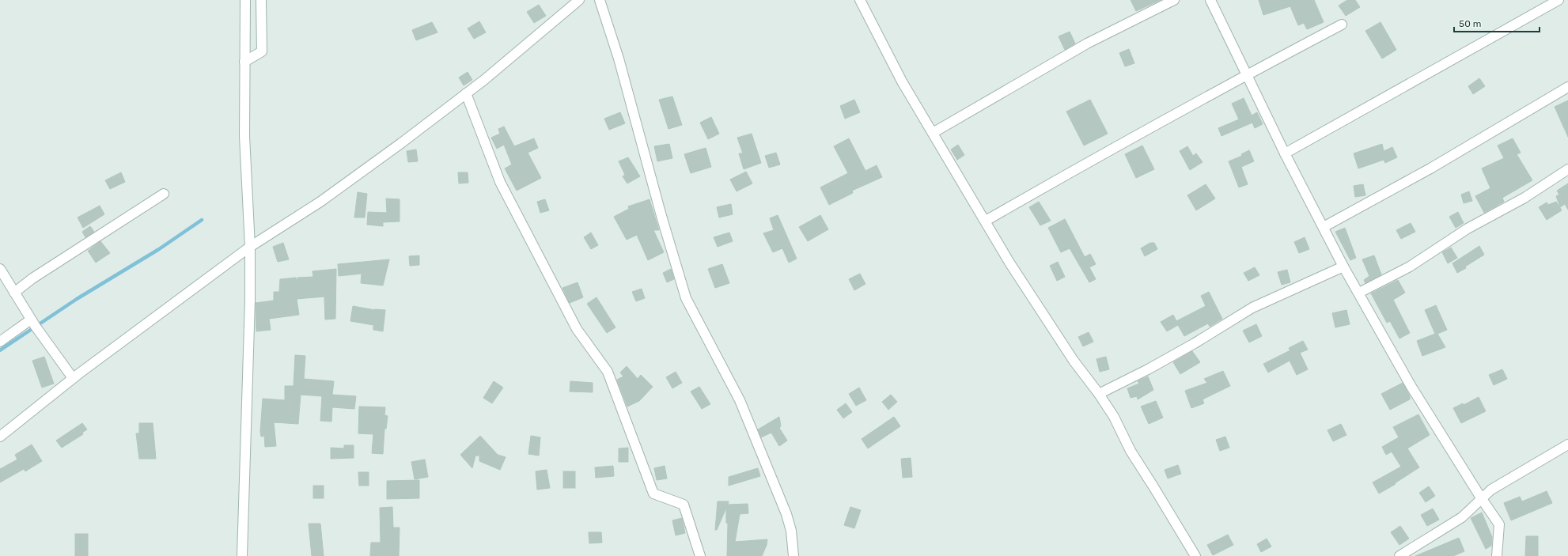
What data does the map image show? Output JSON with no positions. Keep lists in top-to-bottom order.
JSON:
{
  "scale_bar": "50 m"
}
